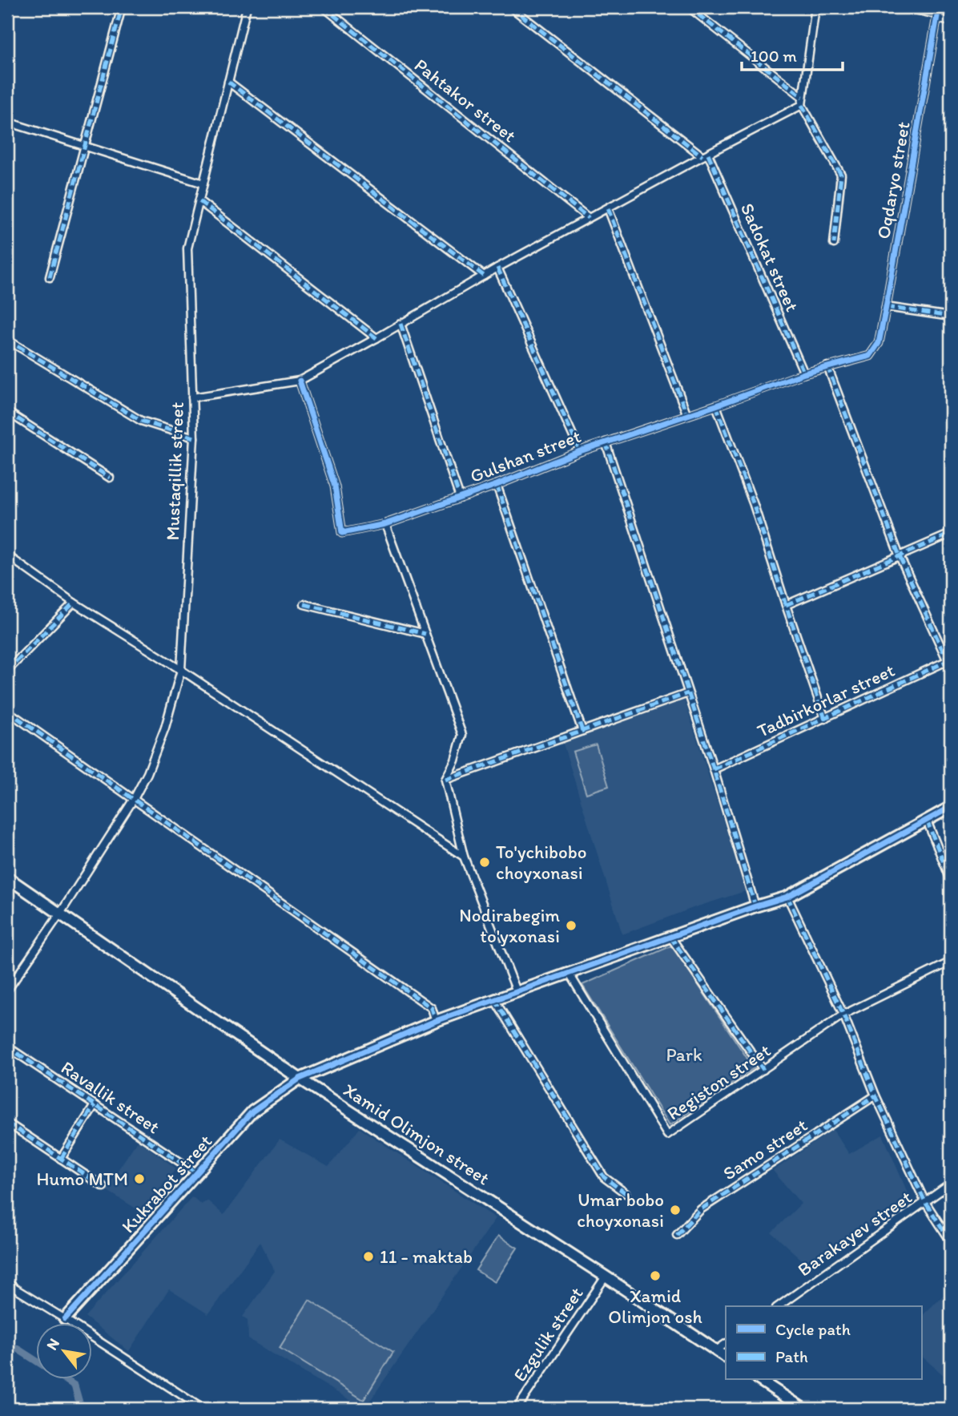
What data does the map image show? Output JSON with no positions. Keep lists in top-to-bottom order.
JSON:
{
  "streets": {
    "street": [
      "Pahtakor street",
      "Oqdaryo street",
      "Sadokat street",
      "Gulshan street",
      "Mustaqillik street",
      "Tadbirkorlar street",
      "Registon street",
      "Ravallik street",
      "Xamid Olimjon street",
      "Samo street",
      "Kukrabot street",
      "Barakayev street",
      "Ezgulik street"
    ]
  },
  "crossings": [
    ["Oqdaryo street", "Gulshan street"],
    ["Sadokat street", "Gulshan street"],
    ["Mustaqillik street", "Xamid Olimjon street"],
    ["Registon street", "Kukrabot street"],
    ["Ravallik street", "Kukrabot street"],
    ["Xamid Olimjon street", "Kukrabot street"],
    ["Xamid Olimjon street", "Ezgulik street"]
  ],
  "parks": ["Park"],
  "places": [
    "To'ychibobo choyxonasi",
    "Nodirabegim to'yxonasi",
    "Humo MTM",
    "Umar bobo choyxonasi",
    "11 - maktab",
    "Xamid Olimjon osh"
  ],
  "legend": ["Cycle path", "Path"],
  "scale_bar": "100 m",
  "north": "top left"
}
